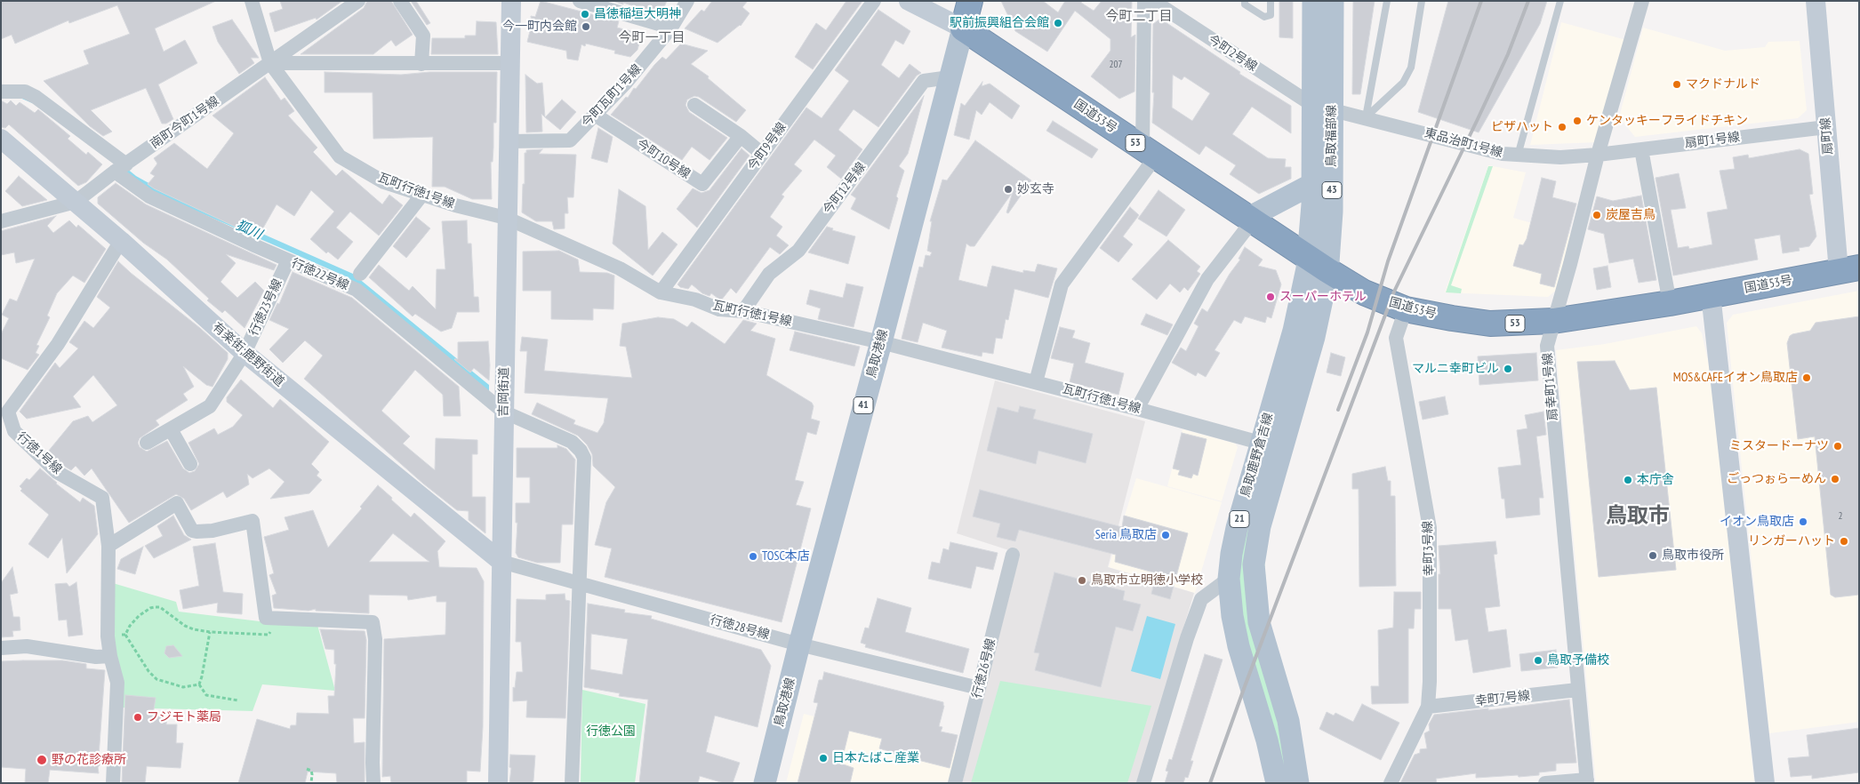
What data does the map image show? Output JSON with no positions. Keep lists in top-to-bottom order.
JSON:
{
  "streets": {
    "highway": ["国道53号", "53"],
    "main road": [
      "鳥取福部線",
      "43",
      "鳥取港線",
      "41",
      "鳥取鹿野倉吉線",
      "21"
    ],
    "street": [
      "今町2号線",
      "今町瓦町1号線",
      "南町今町1号線",
      "扇町線",
      "扇町1号線",
      "東品治町1号線",
      "今町9号線",
      "今町10号線",
      "今町12号線",
      "瓦町行徳1号線",
      "行徳22号線",
      "行徳23号線",
      "有楽街;鹿野街道",
      "扇幸町1号線",
      "吉岡街道",
      "行徳1号線",
      "幸町3号線",
      "行徳28号線",
      "行徳26号線",
      "幸町7号線"
    ]
  },
  "crossings": [
    ["今町2号線", "鳥取福部線"],
    ["今町2号線", "東品治町1号線"],
    ["今町瓦町1号線", "今町10号線"],
    ["今町瓦町1号線", "吉岡街道"],
    ["国道53号", "鳥取福部線"],
    ["国道53号", "扇町線"],
    ["国道53号", "鳥取港線"],
    ["国道53号", "扇幸町1号線"],
    ["国道53号", "鳥取鹿野倉吉線"],
    ["国道53号", "幸町3号線"],
    ["南町今町1号線", "瓦町行徳1号線"],
    ["南町今町1号線", "行徳22号線"],
    ["南町今町1号線", "有楽街;鹿野街道"],
    ["鳥取福部線", "東品治町1号線"],
    ["鳥取福部線", "鳥取鹿野倉吉線"],
    ["扇町線", "扇町1号線"],
    ["扇町1号線", "東品治町1号線"],
    ["扇町1号線", "扇幸町1号線"],
    ["東品治町1号線", "扇幸町1号線"],
    ["今町9号線", "瓦町行徳1号線"],
    ["今町12号線", "瓦町行徳1号線"],
    ["今町12号線", "鳥取港線"],
    ["瓦町行徳1号線", "鳥取港線"],
    ["瓦町行徳1号線", "吉岡街道"],
    ["瓦町行徳1号線", "鳥取鹿野倉吉線"],
    ["行徳22号線", "行徳23号線"],
    ["行徳22号線", "吉岡街道"],
    ["行徳22号線", "行徳28号線"],
    ["行徳23号線", "有楽街;鹿野街道"],
    ["鳥取港線", "行徳28号線"],
    ["有楽街;鹿野街道", "吉岡街道"],
    ["有楽街;鹿野街道", "行徳1号線"],
    ["有楽街;鹿野街道", "行徳28号線"],
    ["扇幸町1号線", "幸町7号線"],
    ["吉岡街道", "行徳28号線"],
    ["幸町3号線", "幸町7号線"],
    ["行徳28号線", "行徳26号線"]
  ],
  "districts": ["今町二丁目", "今町一丁目", "鳥取市"],
  "water": ["狐川"],
  "parks": ["行徳公園"],
  "places": [
    "昌徳稲垣大明神",
    "駅前振興組合会館",
    "今一町内会館",
    "マクドナルド",
    "ケンタッキーフライドチキン",
    "ピザハット",
    "妙玄寺",
    "炭屋吉鳥",
    "スーパーホテル",
    "マルニ幸町ビル",
    "MOS&CAFEイオン鳥取店",
    "ミスタードーナツ",
    "ごっつぉらーめん",
    "本庁舎",
    "イオン鳥取店",
    "Seria 鳥取店",
    "リンガーハット",
    "鳥取市役所",
    "TOSC本店",
    "鳥取市立明徳小学校",
    "鳥取予備校",
    "フジモト薬局",
    "日本たばこ産業",
    "野の花診療所"
  ],
  "house_numbers": ["207", "2"]
}
